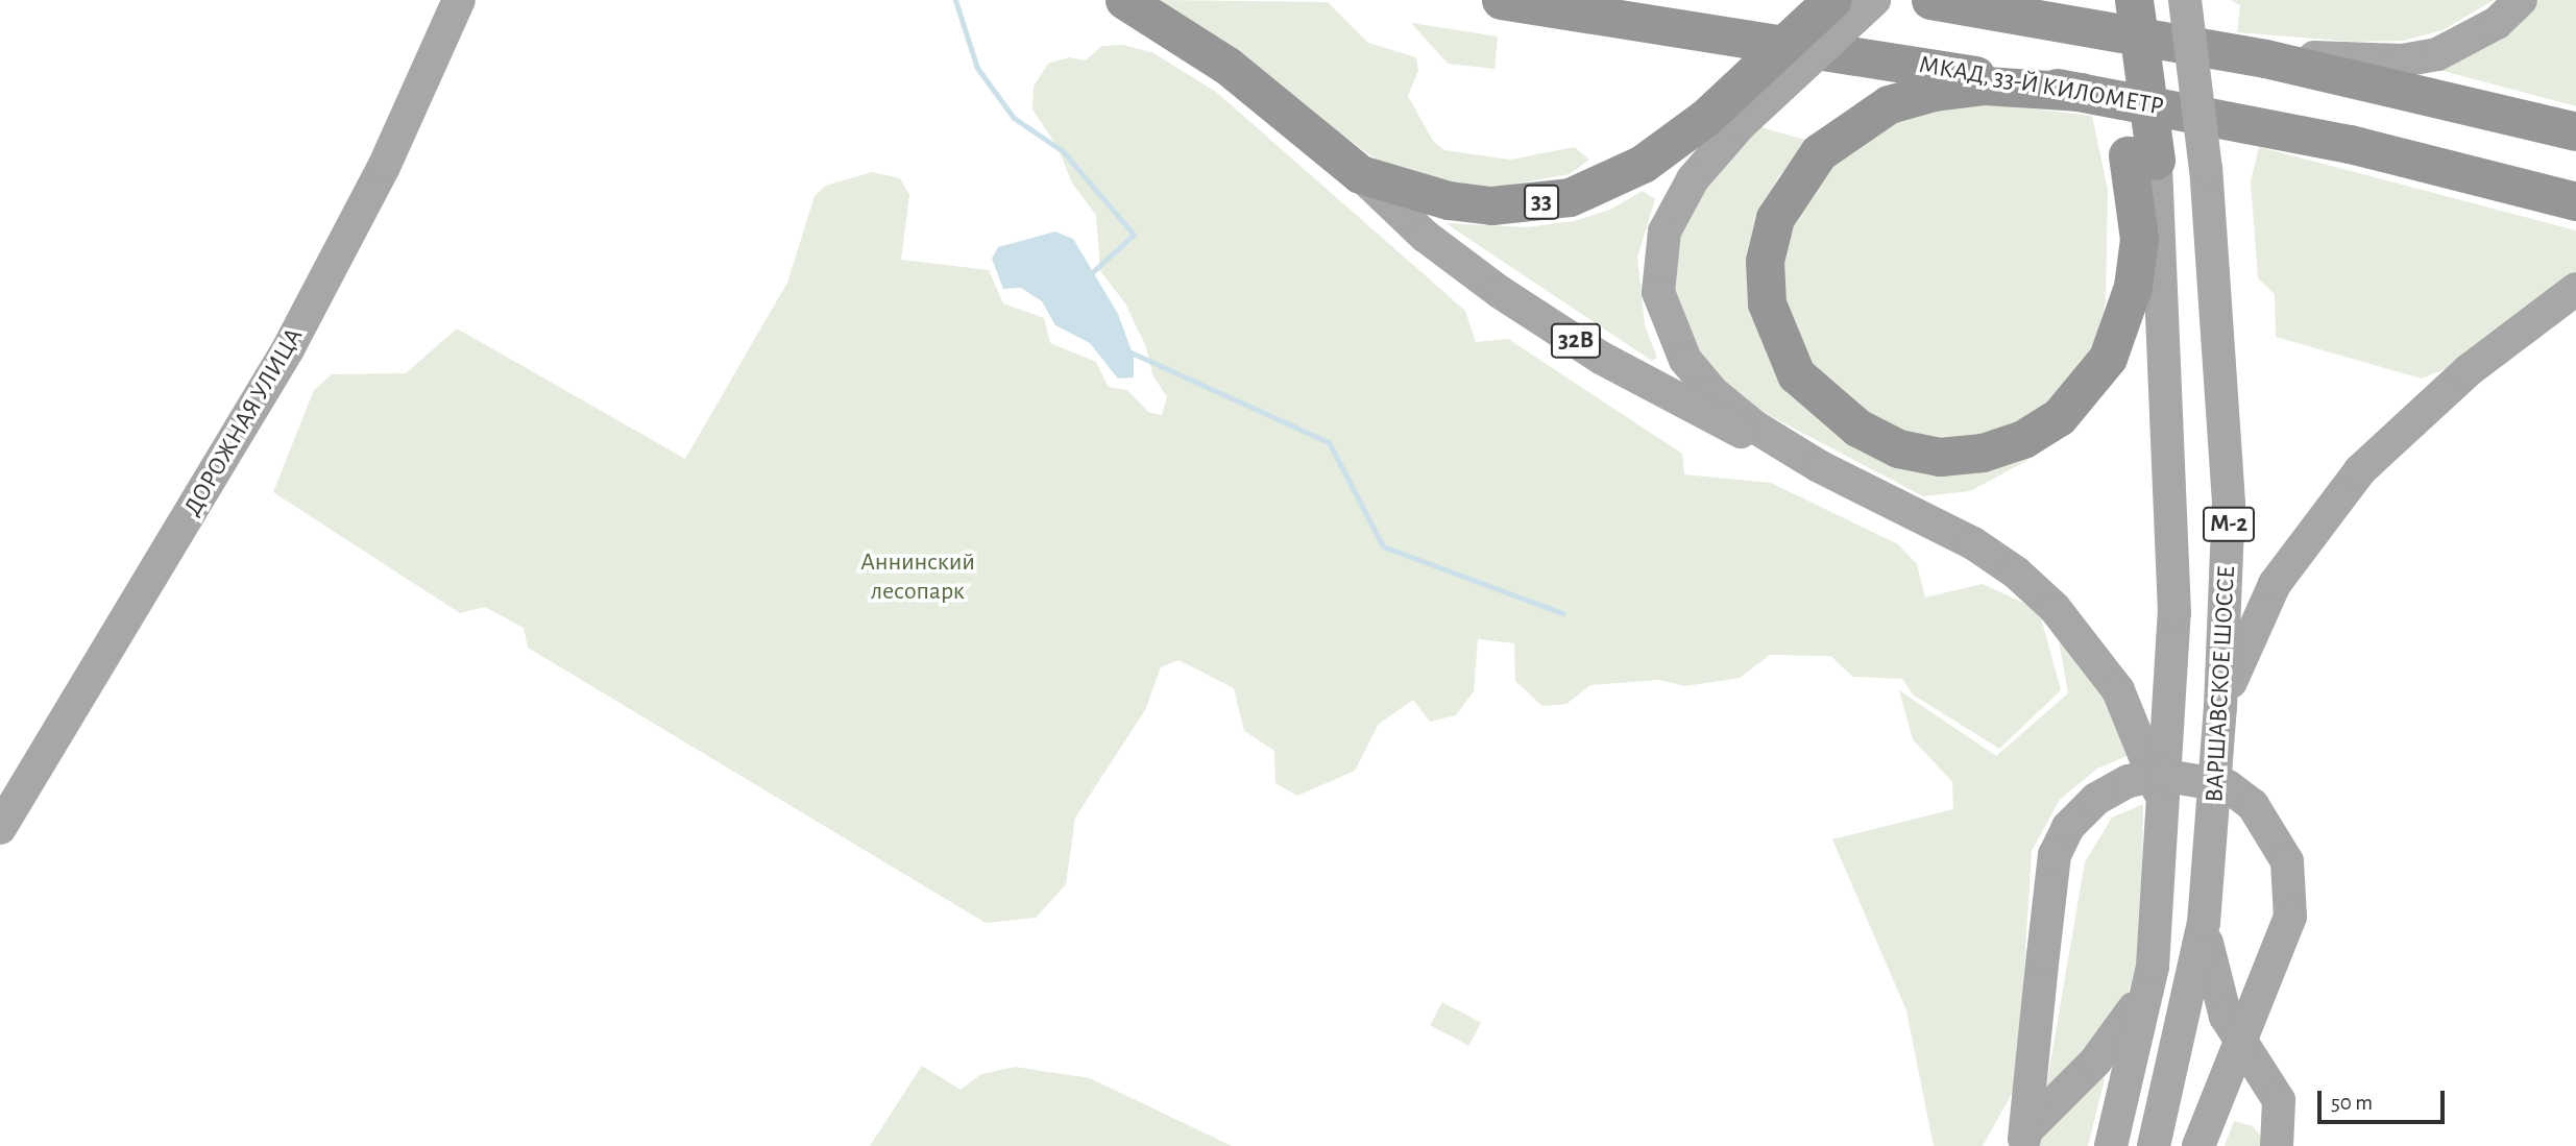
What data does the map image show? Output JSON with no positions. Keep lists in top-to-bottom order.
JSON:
{
  "streets": {
    "highway": [
      "МКАД, 33-Й КИЛОМЕТР",
      "33",
      "32B",
      "М-2",
      "ВАРШАВСКОЕ ШОССЕ"
    ],
    "main road": ["ДОРОЖНАЯ УЛИЦА"]
  },
  "crossings": [
    ["33", "32B"]
  ],
  "parks": ["Аннинский лесопарк"],
  "scale_bar": "50 m"
}
